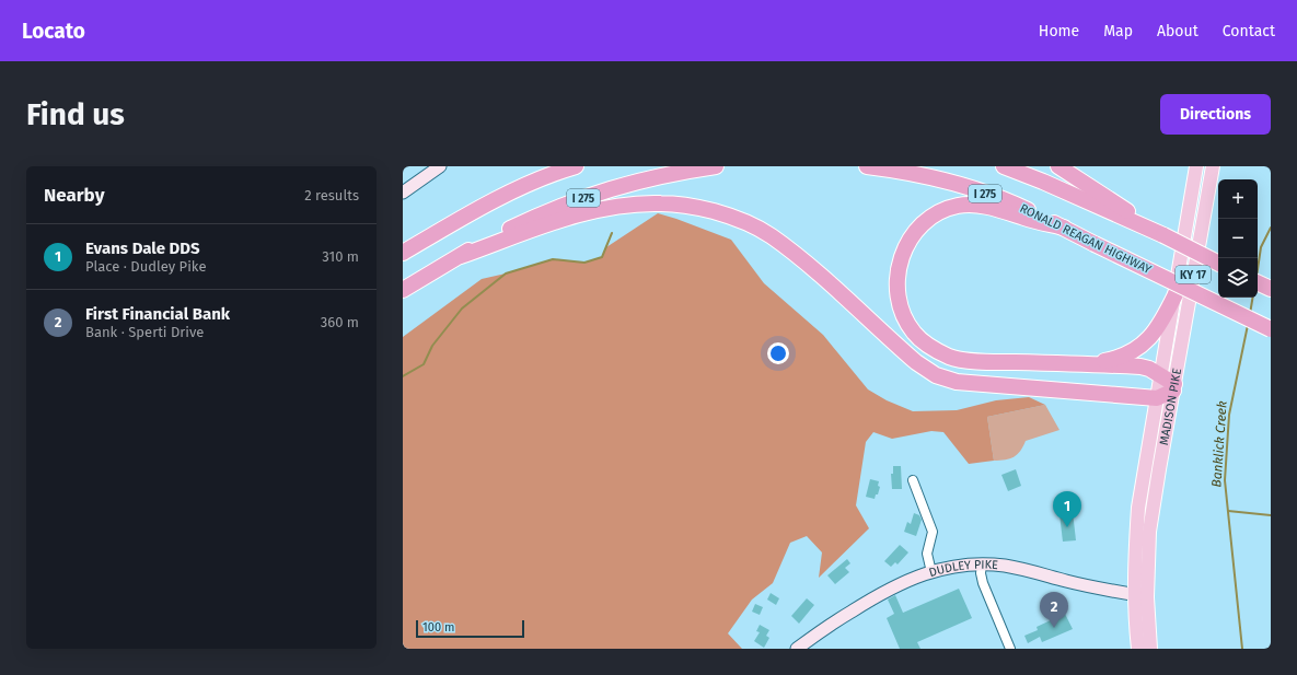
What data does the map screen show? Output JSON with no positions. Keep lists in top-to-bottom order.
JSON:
{
  "streets": {
    "highway": ["I 275", "RONALD REAGAN HIGHWAY"],
    "main road": ["KY 17", "MADISON PIKE"],
    "street": ["DUDLEY PIKE"]
  },
  "crossings": [
    ["MADISON PIKE", "DUDLEY PIKE"]
  ],
  "water": ["Banklick Creek"],
  "scale_bar": "100 m",
  "page": {
    "header": "Locato",
    "nav": [
      "Home",
      "Map",
      "About",
      "Contact"
    ],
    "buttons": "Directions",
    "title": "Find us",
    "heading": ["Nearby", "2 results"],
    "map_buttons": ["+", "−"],
    "list": [
      {
        "mark": "1",
        "name": "Evans Dale DDS",
        "note": "Place · Dudley Pike",
        "value": "310 m"
      },
      {
        "mark": "2",
        "name": "First Financial Bank",
        "note": "Bank · Sperti Drive",
        "value": "360 m"
      }
    ],
    "pins": ["1", "2"],
    "scale": "100 m"
  }
}
